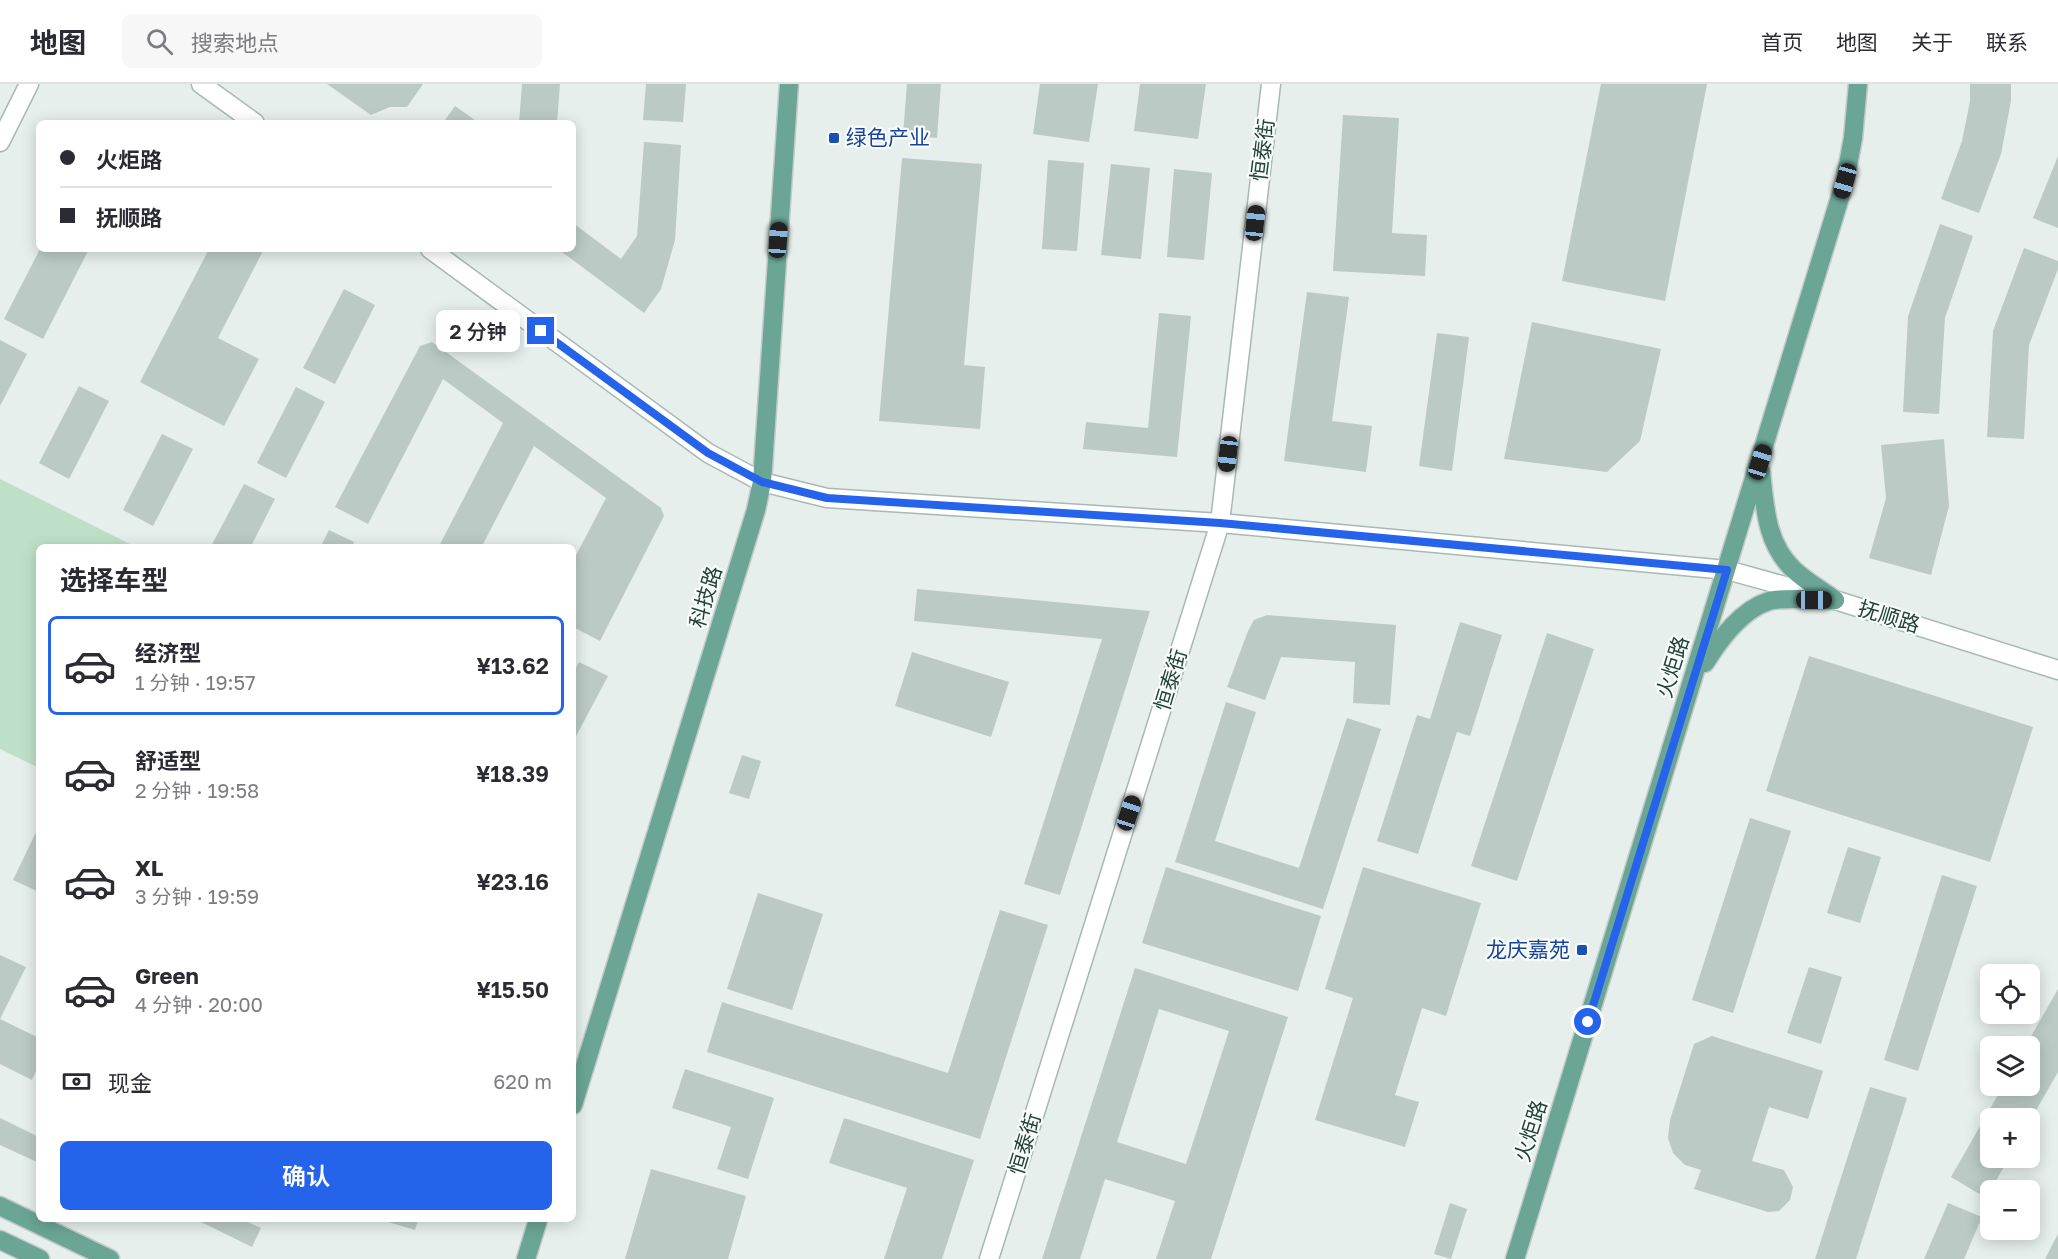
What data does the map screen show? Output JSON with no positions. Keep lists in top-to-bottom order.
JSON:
{
  "streets": {
    "main road": ["科技路", "火炬路"],
    "street": ["恒泰街", "抚顺路"]
  },
  "crossings": [
    ["恒泰街", "抚顺路"],
    ["科技路", "抚顺路"],
    ["抚顺路", "火炬路"]
  ],
  "places": {
    "transit": ["绿色产业", "龙庆嘉苑"]
  },
  "page": {
    "header": "地图",
    "search": "搜索地点",
    "nav": [
      "首页",
      "地图",
      "关于",
      "联系"
    ],
    "banner": ["火炬路", "抚顺路"],
    "bubble": "2 分钟",
    "heading": "选择车型",
    "list": [
      {
        "name": "经济型",
        "note": "1 分钟 · 19:57",
        "value": "¥13.62"
      },
      {
        "name": "舒适型",
        "note": "2 分钟 · 19:58",
        "value": "¥18.39"
      },
      {
        "name": "XL",
        "note": "3 分钟 · 19:59",
        "value": "¥23.16"
      },
      {
        "name": "Green",
        "note": "4 分钟 · 20:00",
        "value": "¥15.50"
      }
    ],
    "map_buttons": ["+", "−"],
    "pay": ["现金", "620 m"],
    "buttons": "确认"
  }
}
